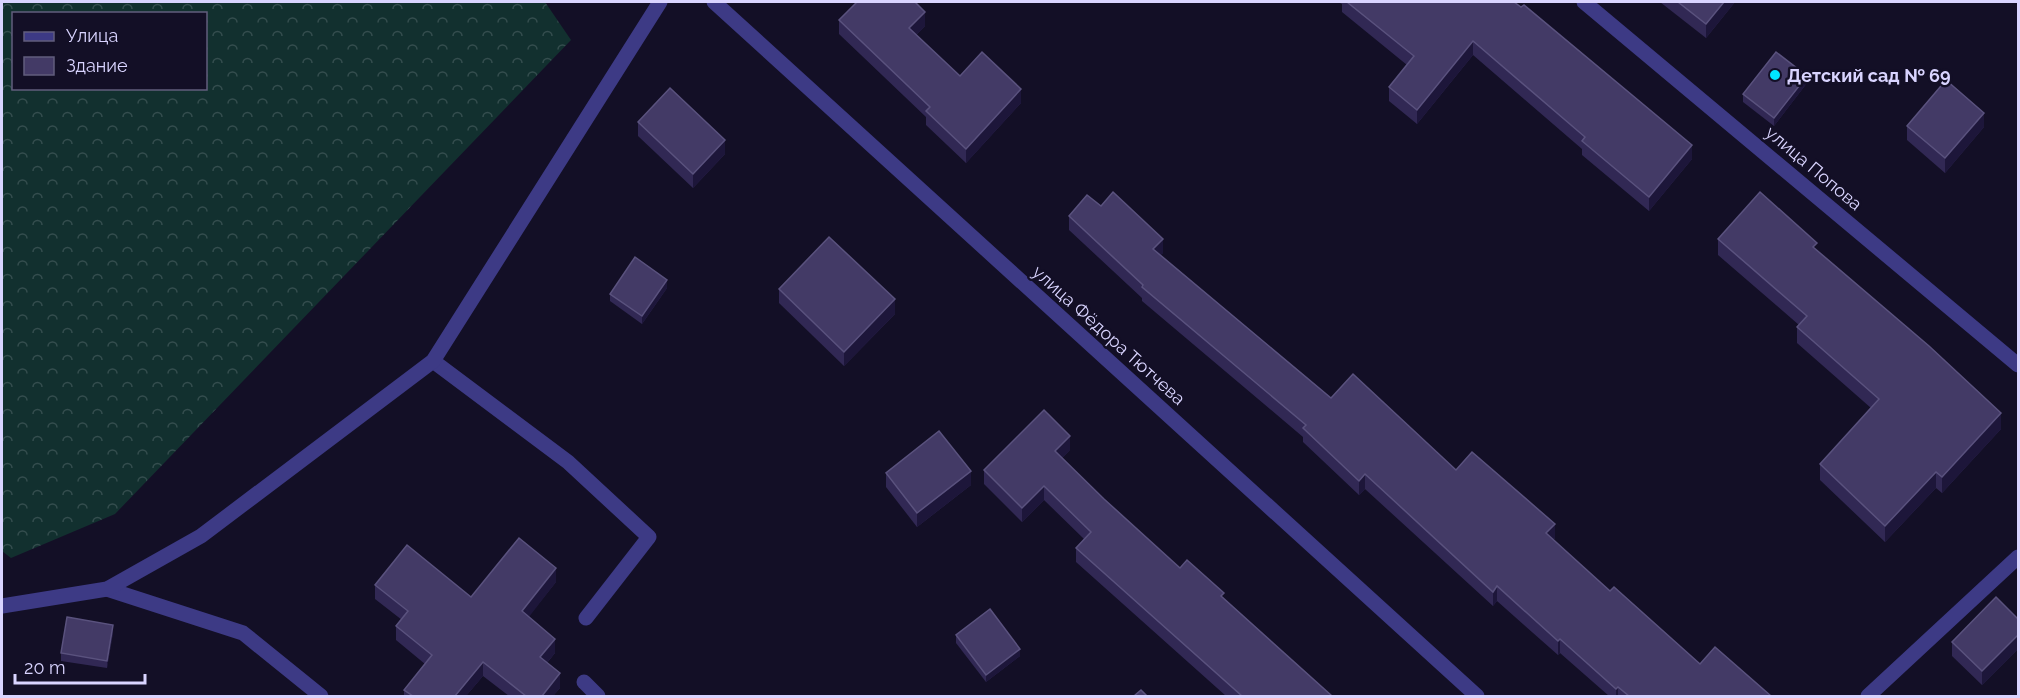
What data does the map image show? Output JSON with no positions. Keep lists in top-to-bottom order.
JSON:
{
  "streets": {
    "street": ["улица Попова", "улица Фёдора Тютчева"]
  },
  "places": ["Детский сад № 69"],
  "legend": ["Улица", "Здание"],
  "scale_bar": "20 m"
}
